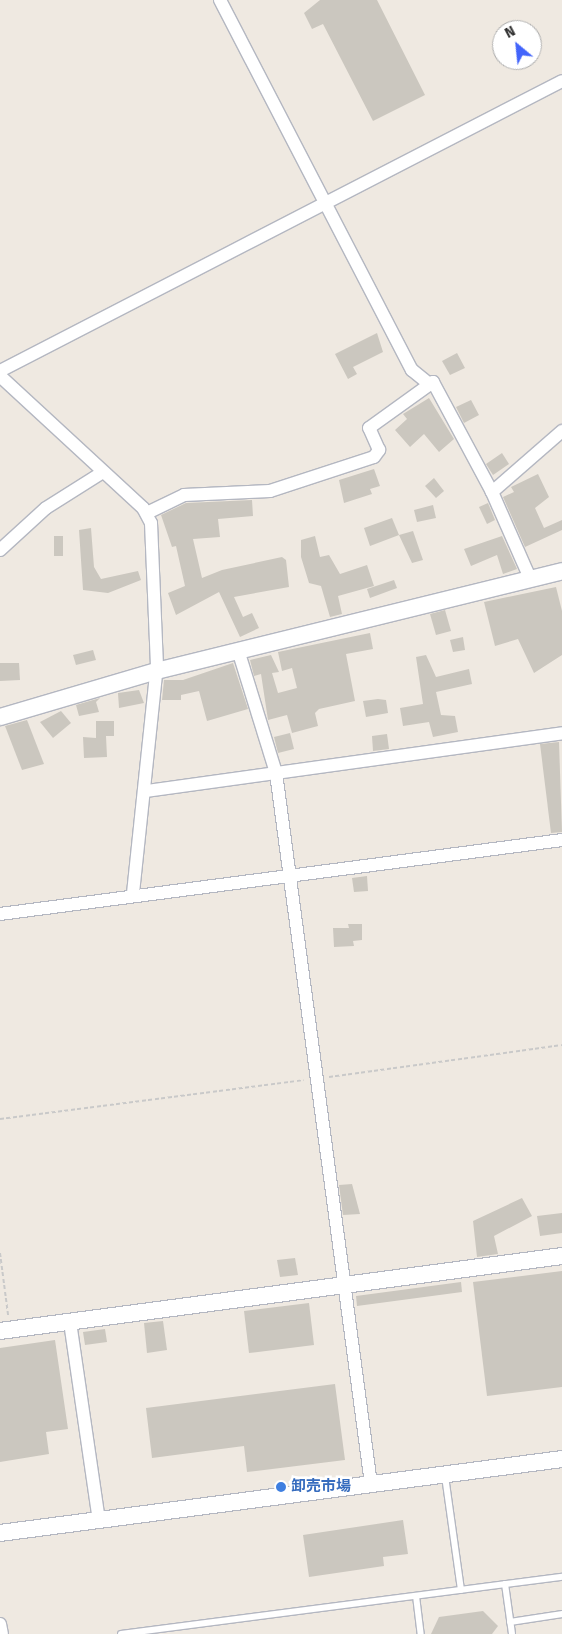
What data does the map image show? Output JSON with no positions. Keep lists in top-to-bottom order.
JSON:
{
  "places": ["卸売市場"],
  "north": "top left"
}
